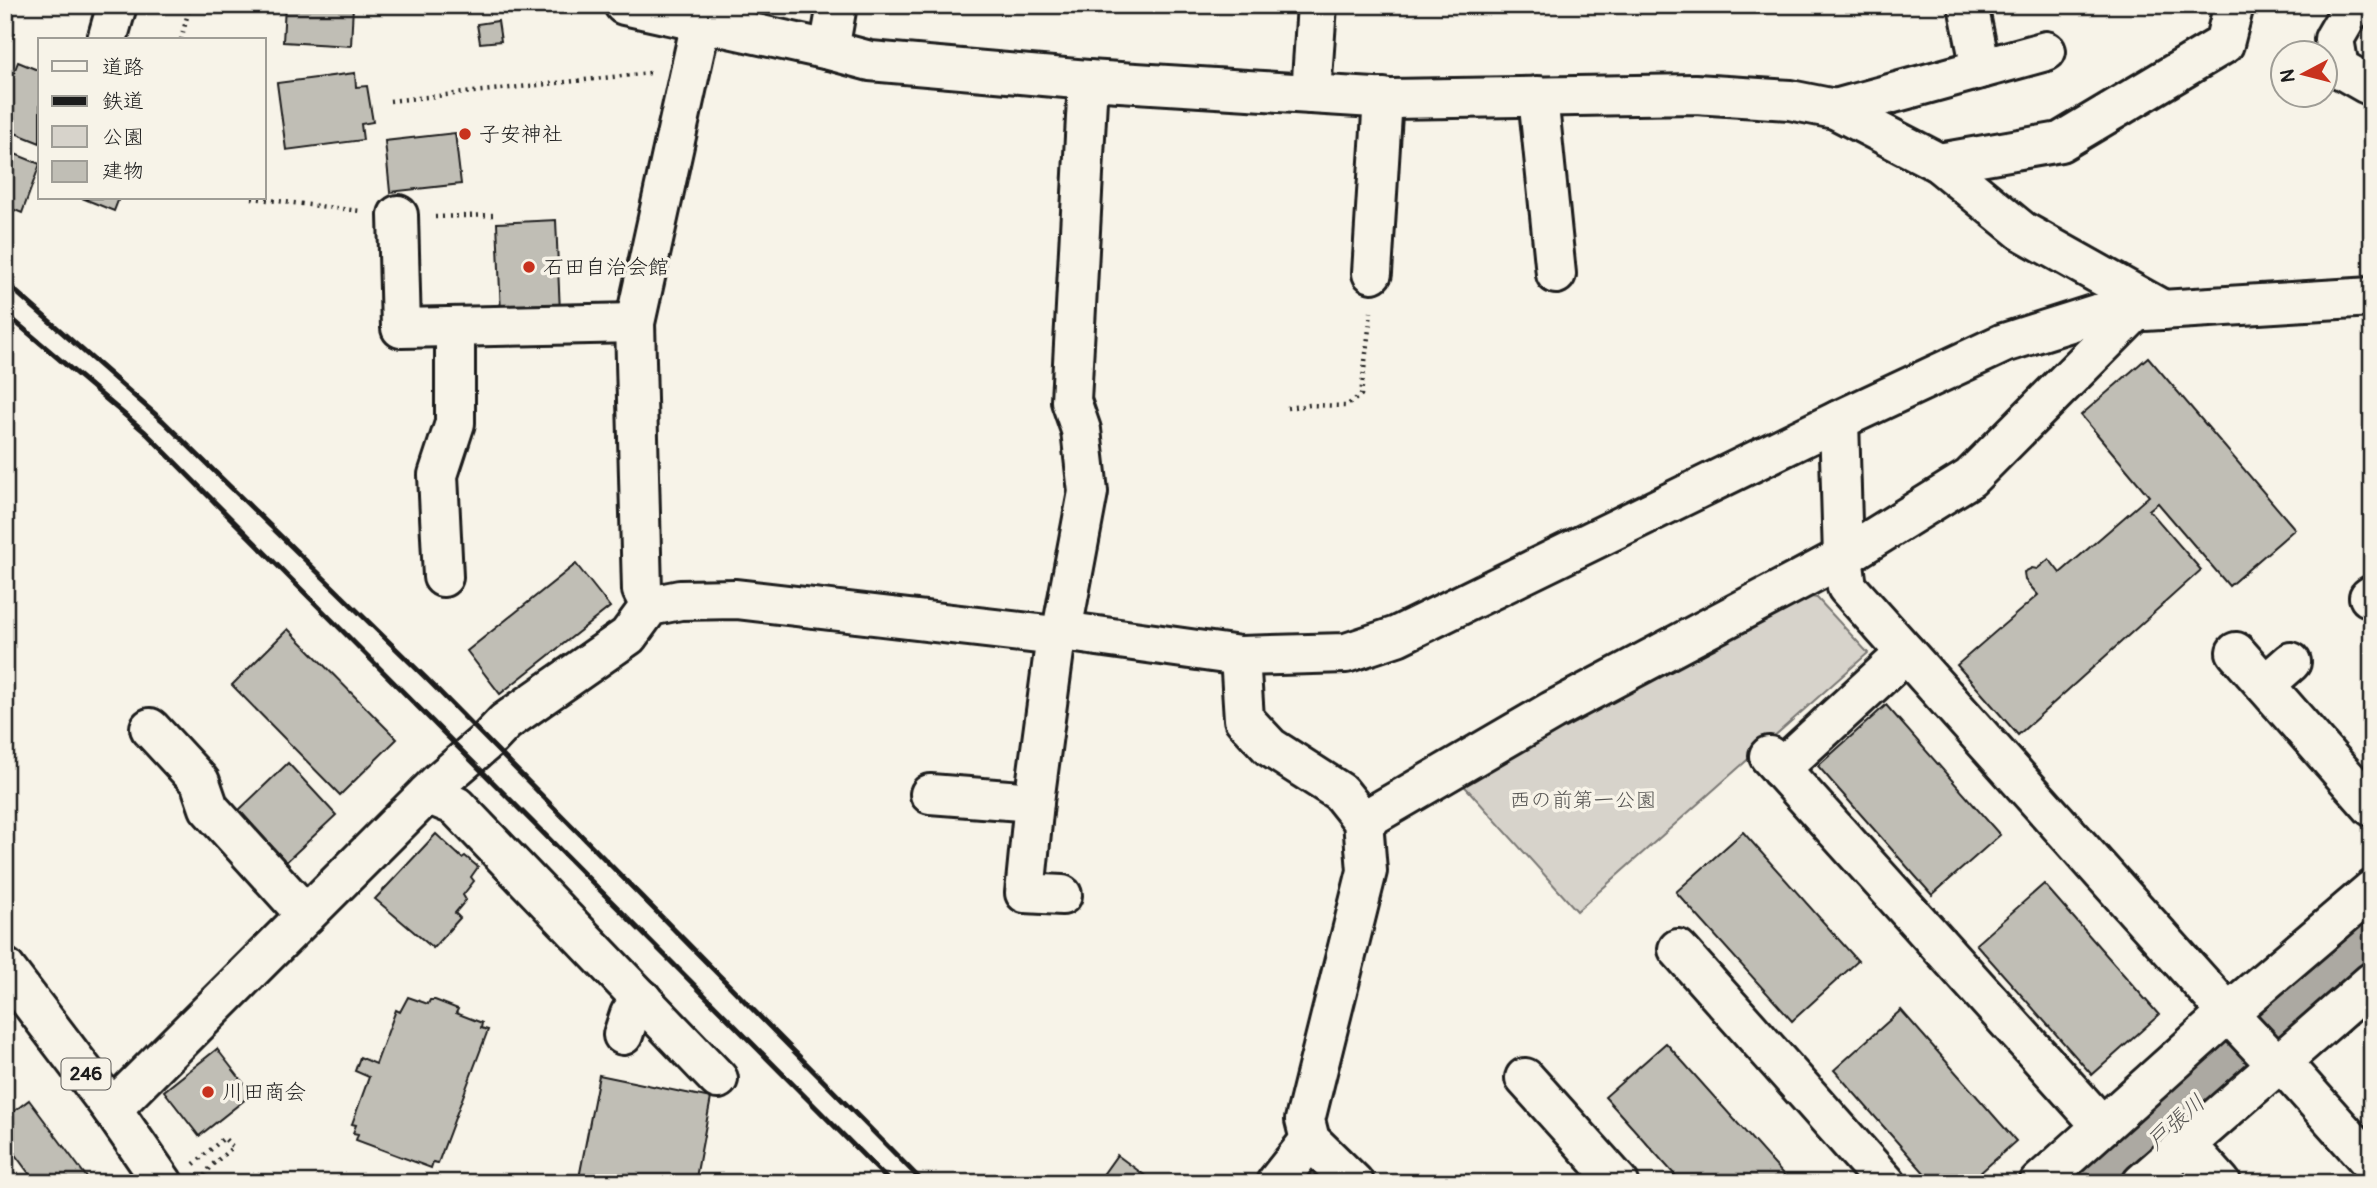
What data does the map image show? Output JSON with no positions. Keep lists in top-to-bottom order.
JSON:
{
  "streets": {
    "main road": ["246"]
  },
  "water": ["戸張川"],
  "parks": ["西の前第一公園"],
  "places": ["子安神社", "石田自治会館", "川田商会"],
  "legend": [
    "道路",
    "鉄道",
    "公園",
    "建物"
  ],
  "north": "left"
}
